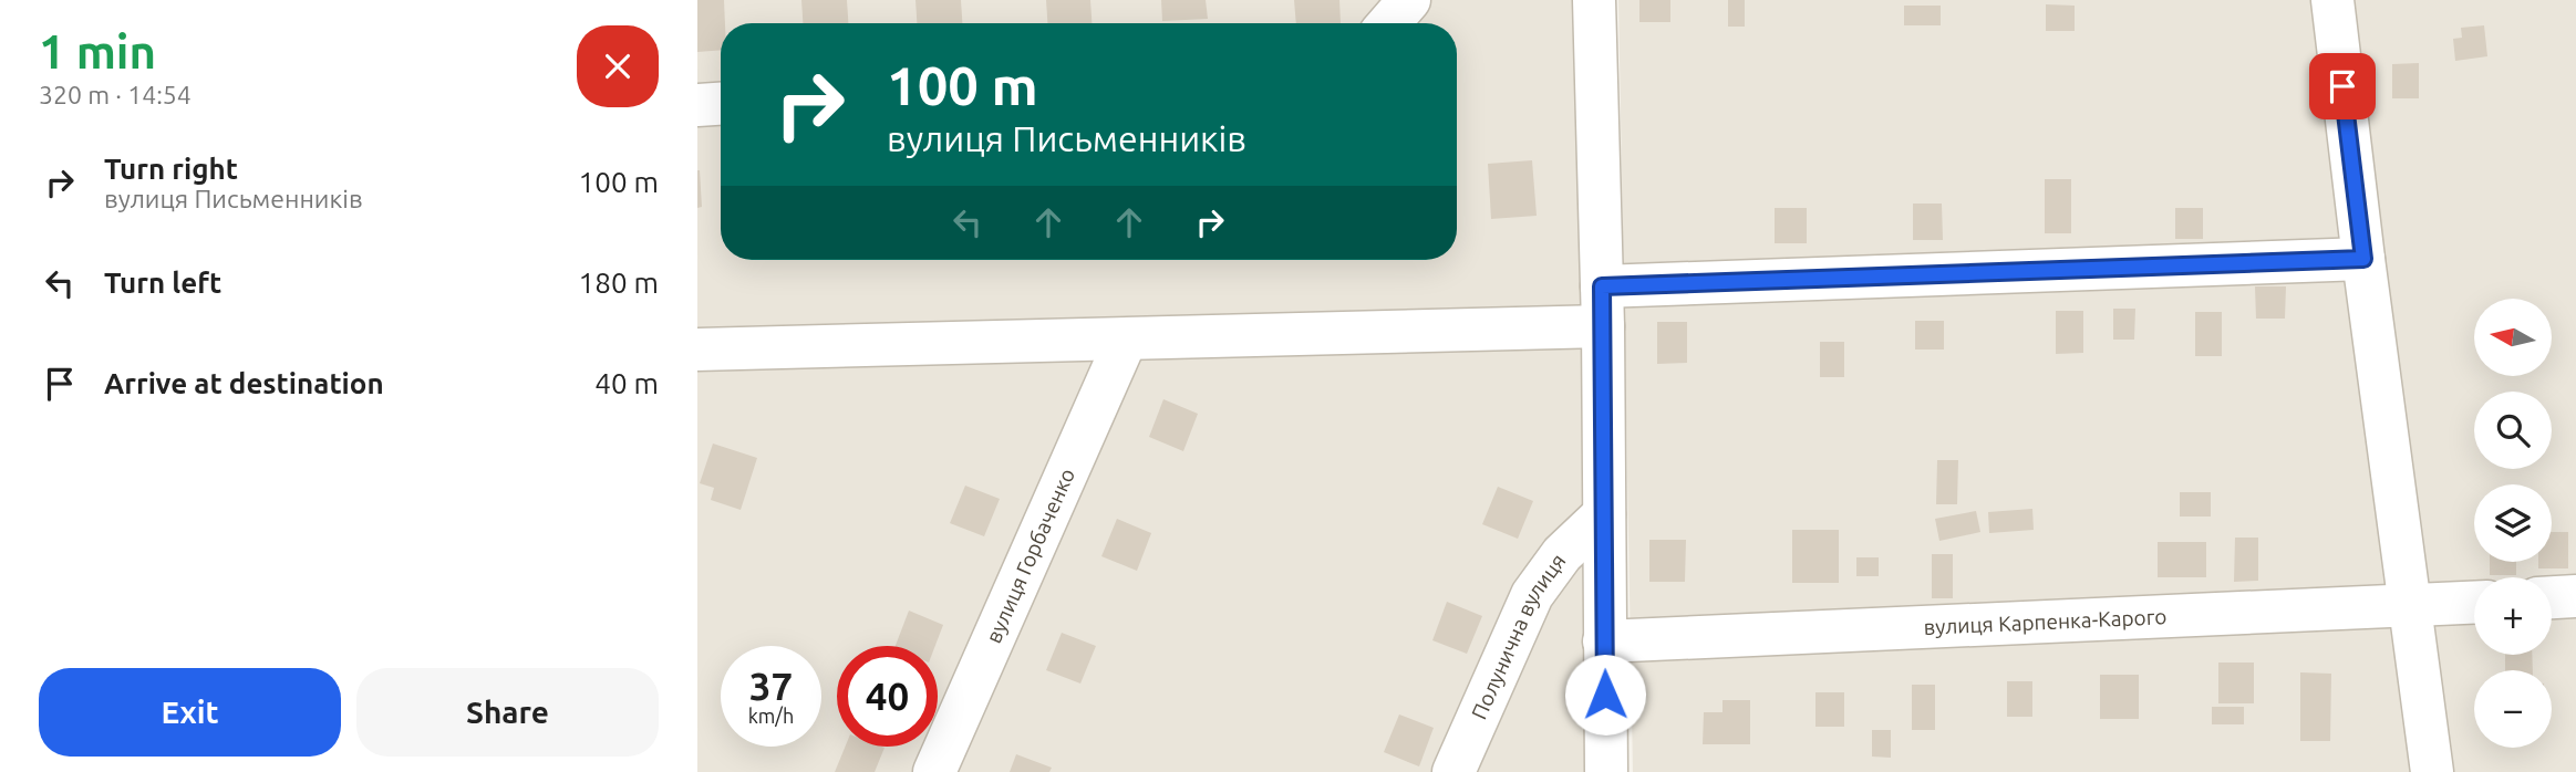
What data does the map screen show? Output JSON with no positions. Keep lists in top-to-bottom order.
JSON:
{
  "streets": {
    "street": ["вулиця Горбаченко", "вулиця Карпенка-Карого", "Полунична вулиця"]
  },
  "north": "left",
  "page": {
    "heading": ["1 min", "320 m · 14:54"],
    "turn": ["100 m", "вулиця Письменників"],
    "list": [
      {
        "name": "Turn right",
        "note": "вулиця Письменників",
        "value": "100 m"
      },
      {
        "name": "Turn left",
        "value": "180 m"
      },
      {
        "name": "Arrive at destination",
        "value": "40 m"
      }
    ],
    "map_buttons": ["+", "−"],
    "speed": "37 km/h",
    "limit": "40",
    "buttons": ["Exit", "Share"]
  }
}
